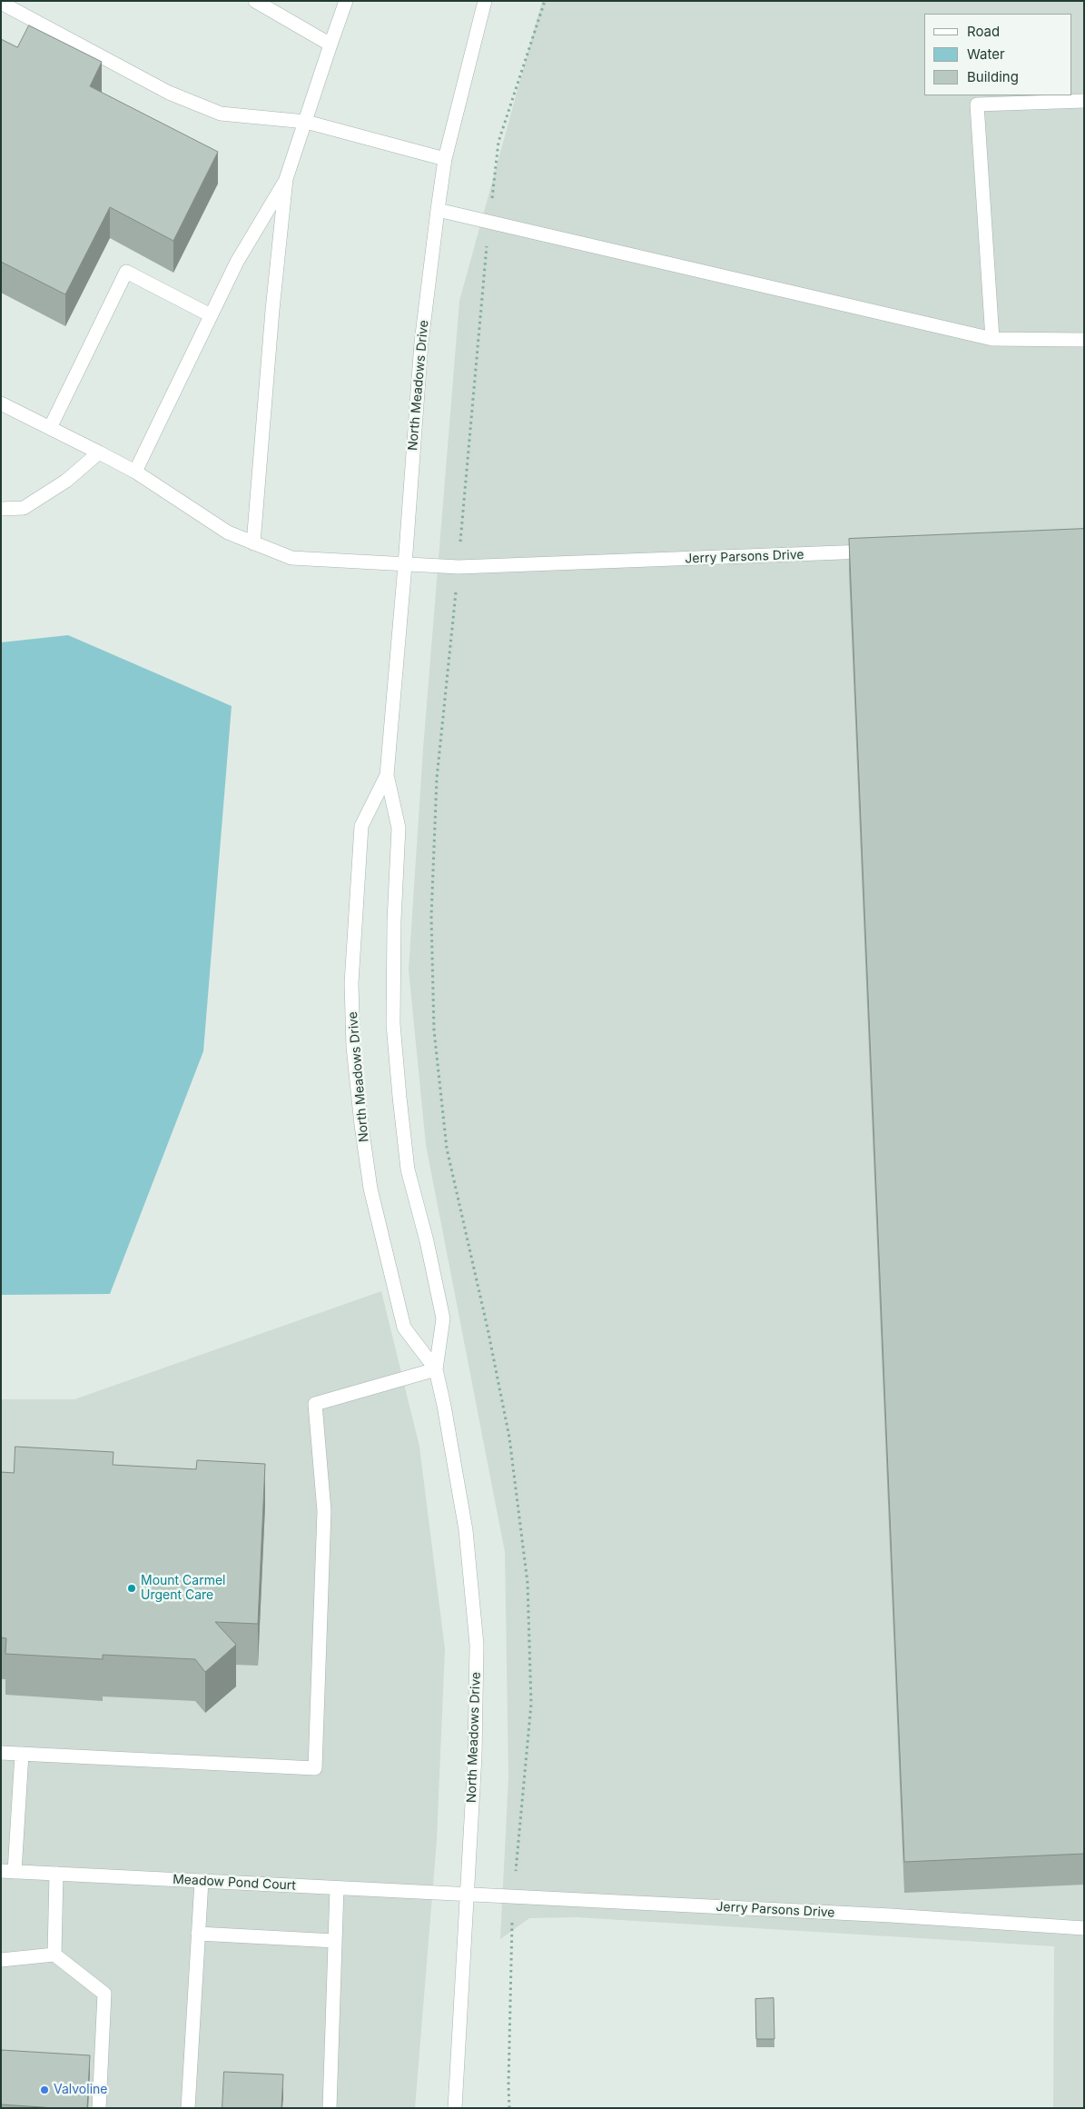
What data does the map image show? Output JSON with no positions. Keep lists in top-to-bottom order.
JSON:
{
  "streets": {
    "street": ["North Meadows Drive", "Jerry Parsons Drive", "Meadow Pond Court"]
  },
  "crossings": [
    ["North Meadows Drive", "Jerry Parsons Drive"],
    ["North Meadows Drive", "Meadow Pond Court"],
    ["Jerry Parsons Drive", "Meadow Pond Court"]
  ],
  "places": ["Mount Carmel Urgent Care", "Valvoline"],
  "legend": ["Road", "Water", "Building"]
}
